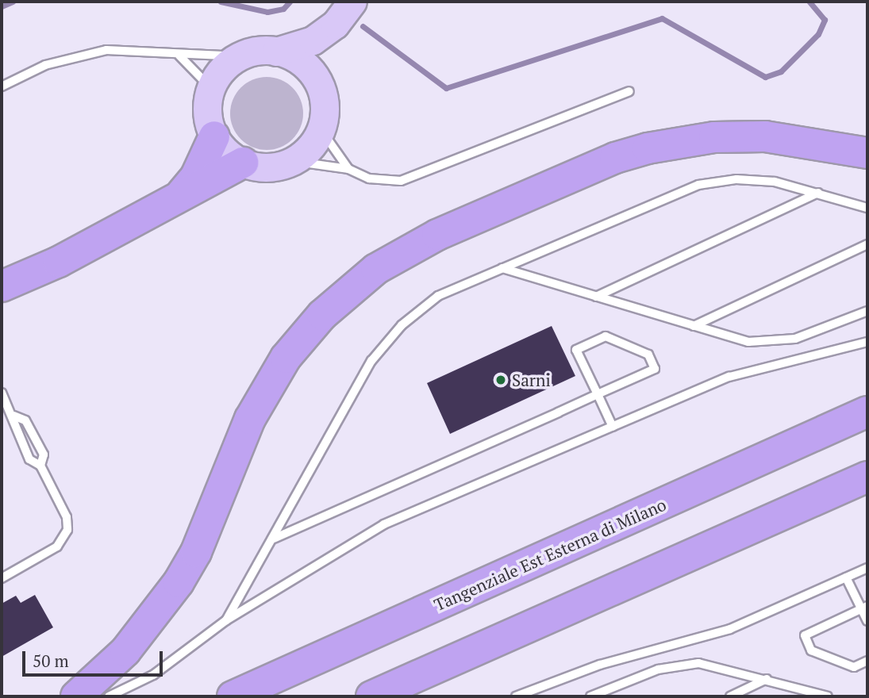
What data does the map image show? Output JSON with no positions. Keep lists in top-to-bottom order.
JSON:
{
  "streets": {
    "highway": ["Tangenziale Est Esterna di Milano"]
  },
  "places": ["Sarni"],
  "scale_bar": "50 m"
}
